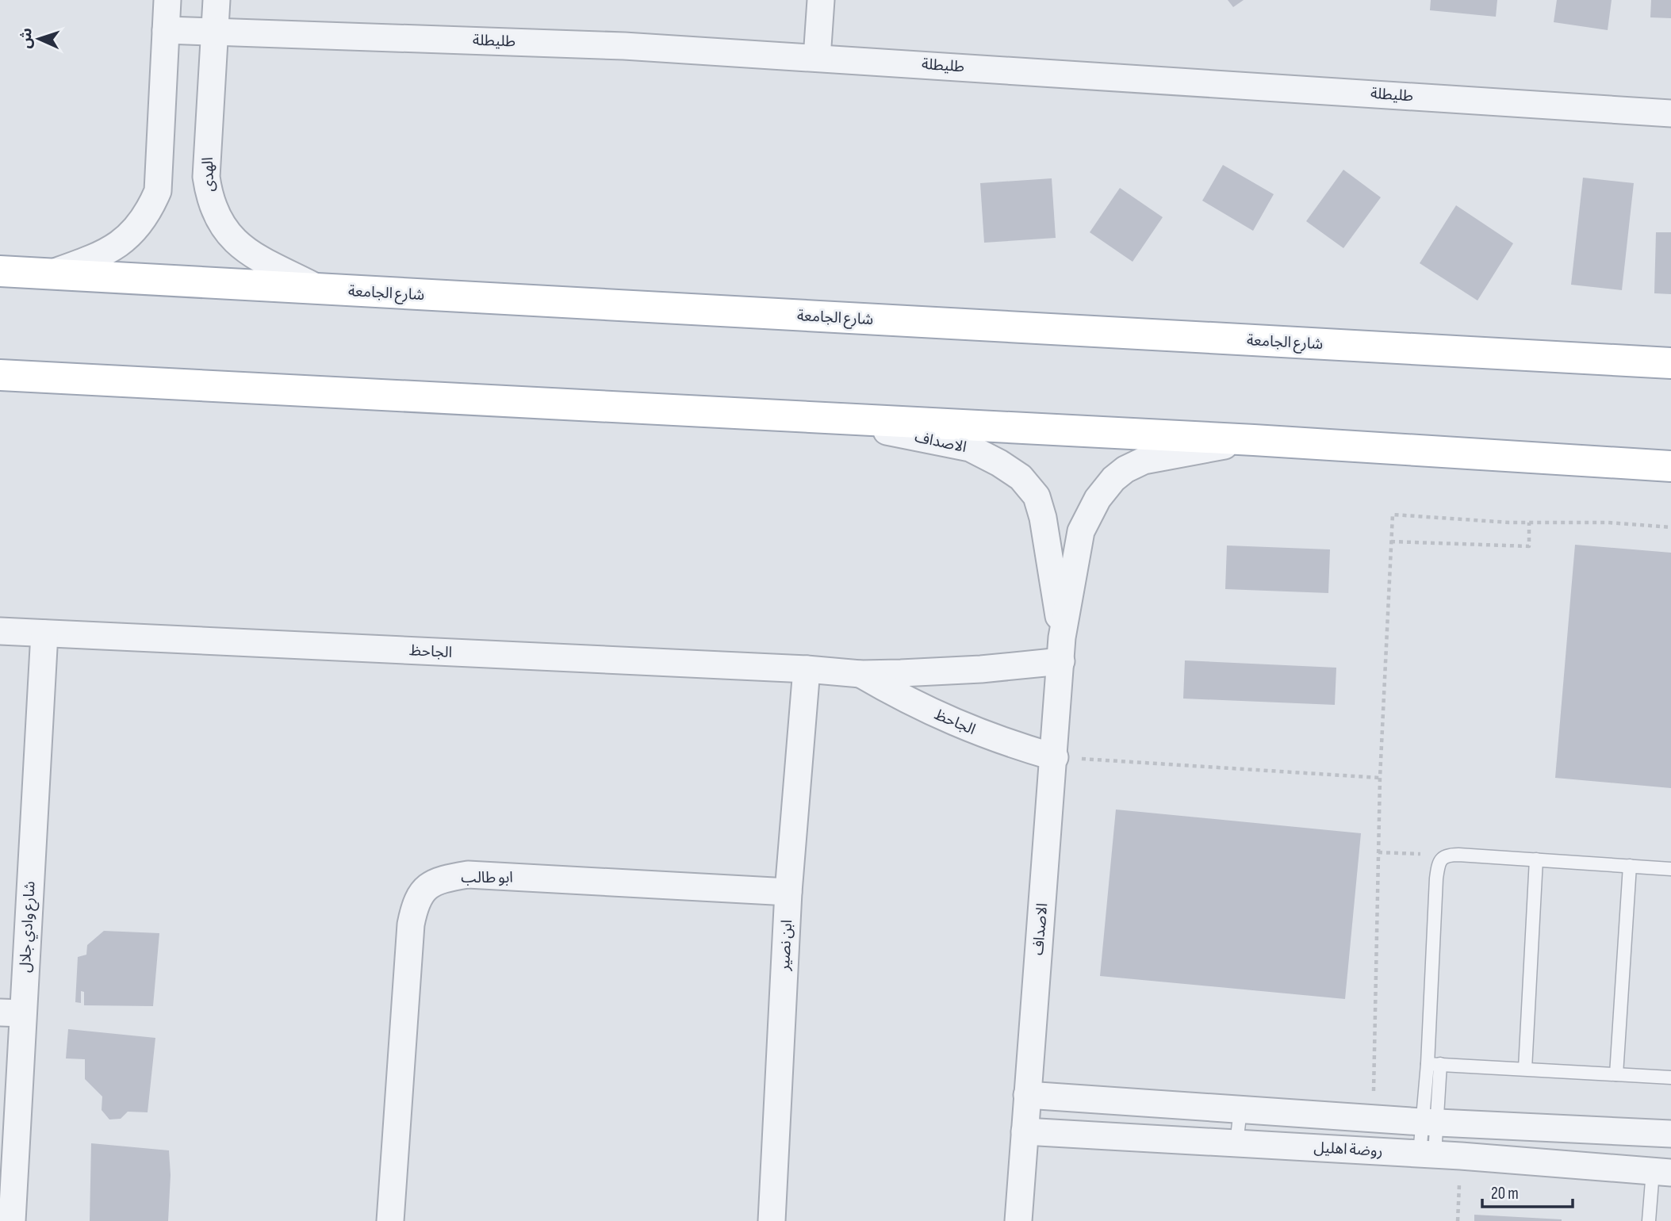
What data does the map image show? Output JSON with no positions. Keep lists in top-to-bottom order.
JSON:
{
  "streets": {
    "main road": ["شارع الجامعة"],
    "street": [
      "طليطلة",
      "الهدى",
      "الاصداف",
      "الجاحظ",
      "ابو طالب",
      "شارع وادي جلال",
      "ابن نصير",
      "روضة اهليل"
    ]
  },
  "crossings": [
    ["طليطلة", "الهدى"],
    ["الهدى", "شارع الجامعة"],
    ["الاصداف", "الجاحظ"],
    ["الاصداف", "روضة اهليل"],
    ["الجاحظ", "شارع وادي جلال"],
    ["الجاحظ", "ابن نصير"],
    ["ابو طالب", "ابن نصير"]
  ],
  "scale_bar": "20 m",
  "north": "left"
}
